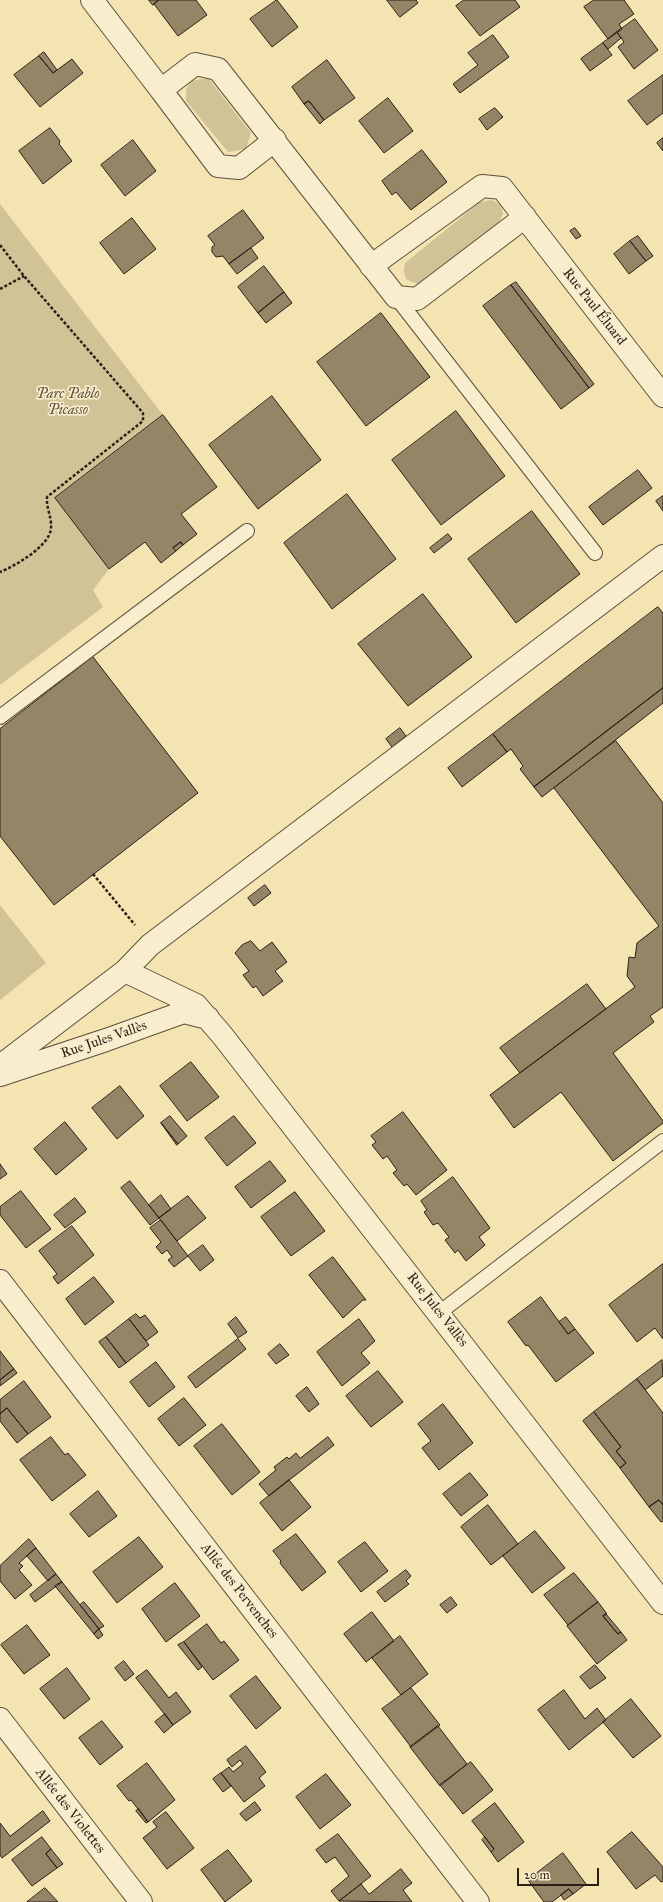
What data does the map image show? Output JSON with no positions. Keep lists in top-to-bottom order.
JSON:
{
  "streets": {
    "street": [
      "Rue Paul Éluard",
      "Rue Jules Vallès",
      "Allée des Pervenches",
      "Allée des Violettes"
    ]
  },
  "parks": ["Parc Pablo Picasso"],
  "scale_bar": "20 m"
}
